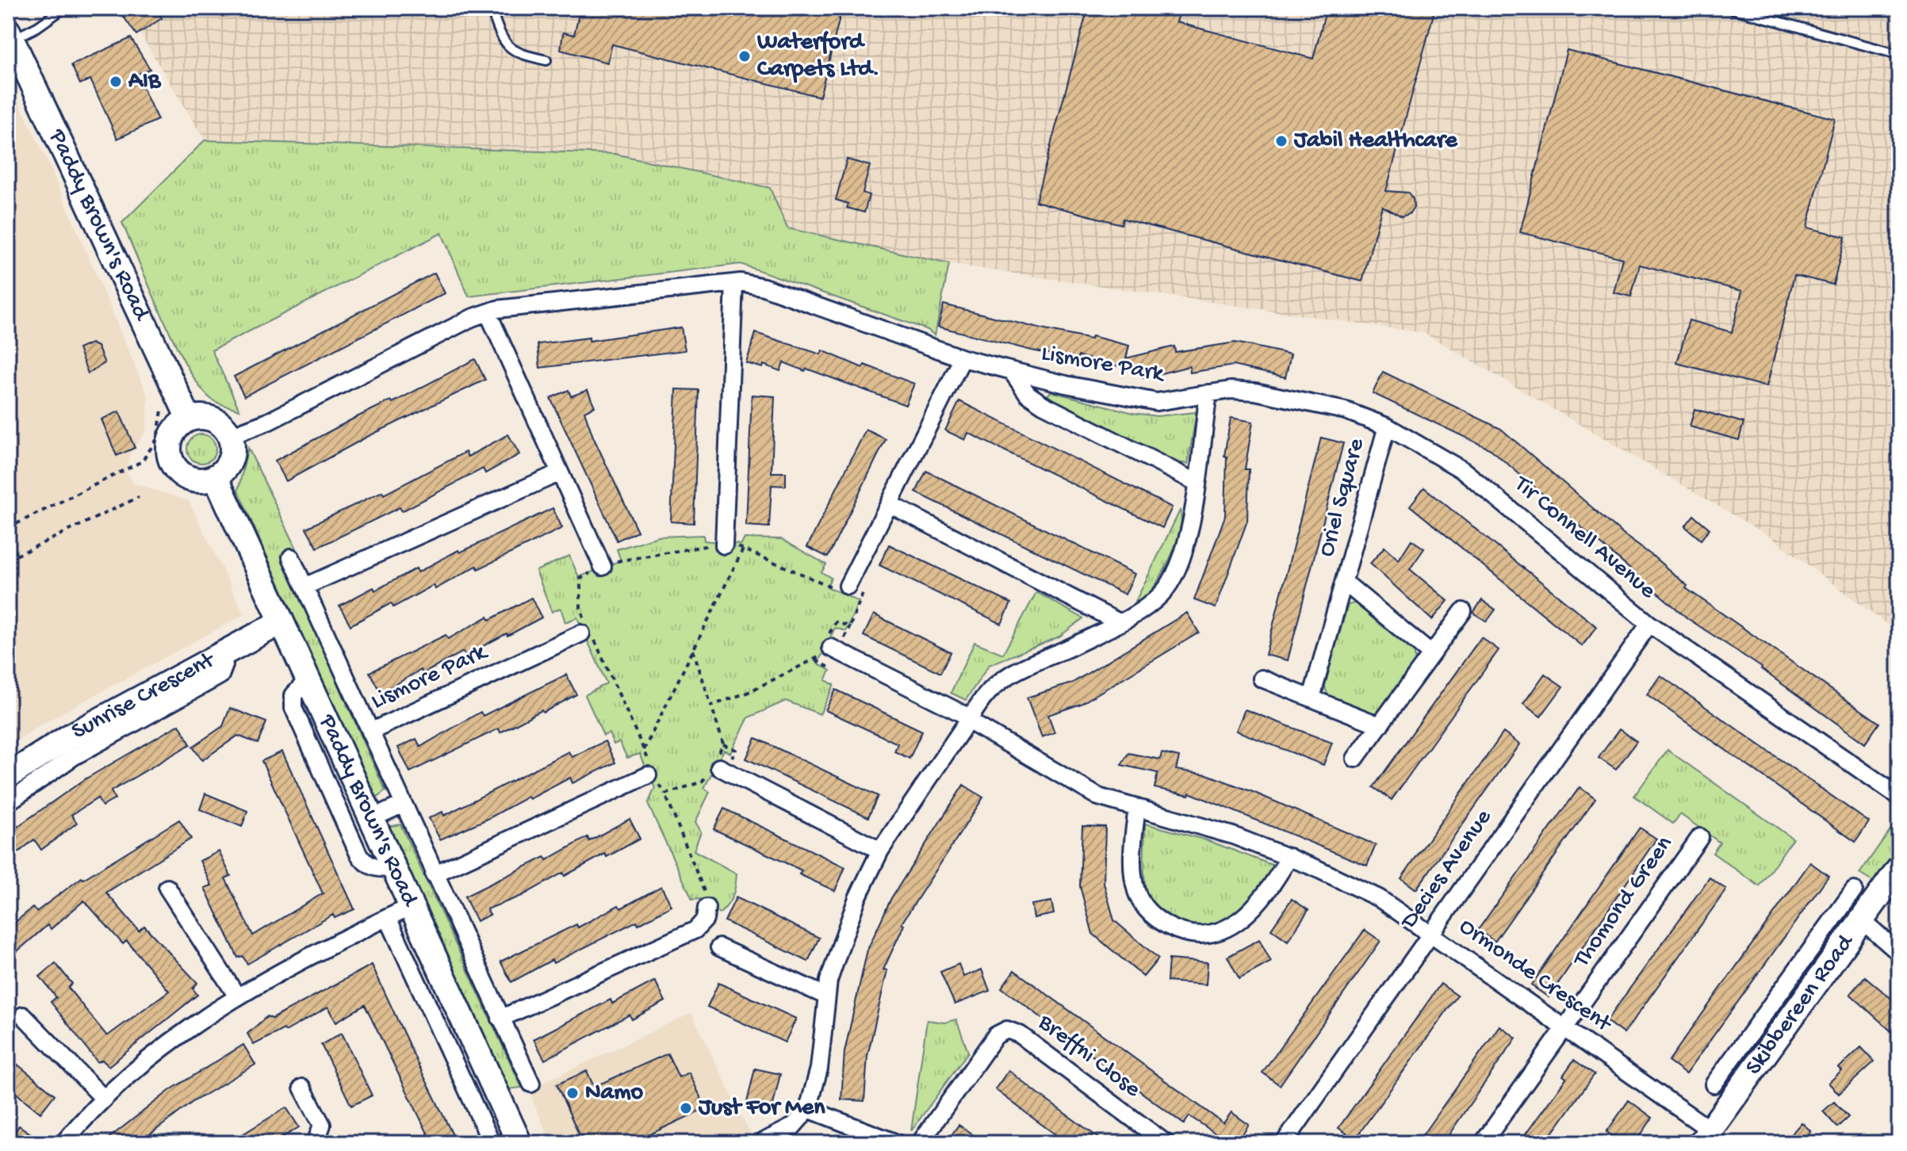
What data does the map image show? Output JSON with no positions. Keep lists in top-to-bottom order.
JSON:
{
  "streets": {
    "street": [
      "Paddy Brown's Road",
      "Lismore Park",
      "Oriel Square",
      "Tir Connell Avenue",
      "Sunrise Crescent",
      "Decies Avenue",
      "Thomond Green",
      "Ormonde Crescent",
      "Skibbereen Road",
      "Breffni Close"
    ]
  },
  "crossings": [
    ["Paddy Brown's Road", "Lismore Park"],
    ["Paddy Brown's Road", "Sunrise Crescent"],
    ["Lismore Park", "Tir Connell Avenue"],
    ["Oriel Square", "Tir Connell Avenue"],
    ["Tir Connell Avenue", "Decies Avenue"],
    ["Decies Avenue", "Ormonde Crescent"],
    ["Thomond Green", "Ormonde Crescent"],
    ["Ormonde Crescent", "Skibbereen Road"]
  ],
  "places": [
    "Waterford Carpets Ltd.",
    "AIB",
    "Jabil Healthcare",
    "Namo",
    "Just For Men"
  ]
}
